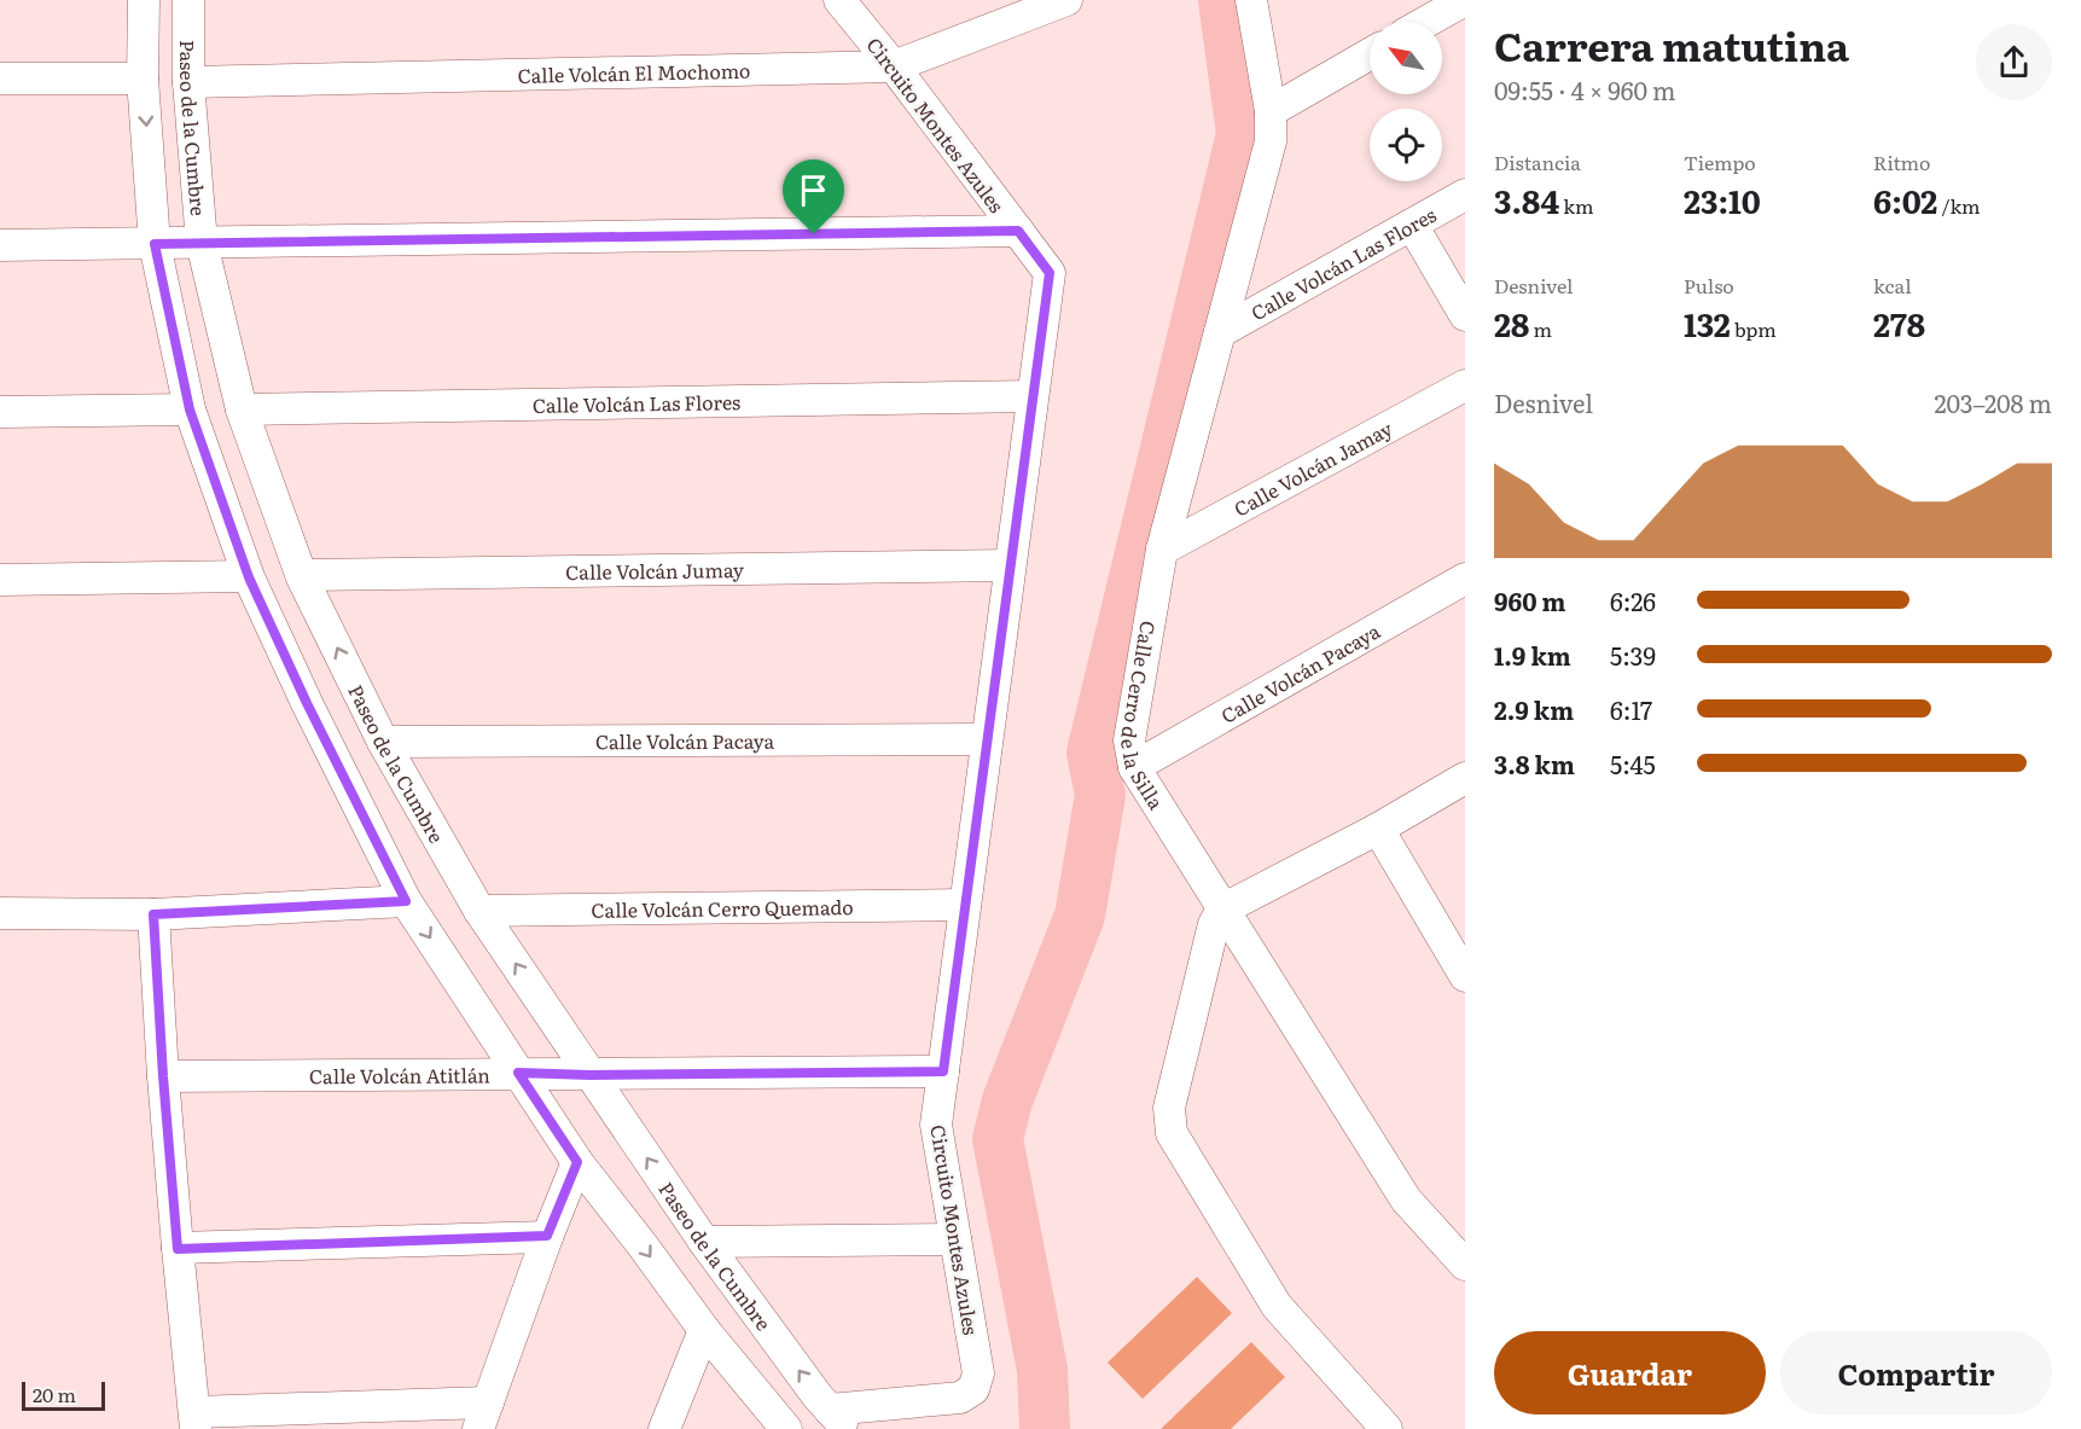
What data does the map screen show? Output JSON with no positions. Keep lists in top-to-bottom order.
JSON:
{
  "streets": {
    "street": [
      "Calle Volcán El Mochomo",
      "Circuito Montes Azules",
      "Paseo de la Cumbre",
      "Calle Volcán Las Flores",
      "Calle Volcán Jamay",
      "Calle Volcán Jumay",
      "Calle Volcán Pacaya",
      "Calle Cerro de la Silla",
      "Calle Volcán Cerro Quemado",
      "Calle Volcán Atitlán"
    ]
  },
  "crossings": [
    ["Calle Volcán El Mochomo", "Circuito Montes Azules"],
    ["Calle Volcán El Mochomo", "Paseo de la Cumbre"],
    ["Circuito Montes Azules", "Paseo de la Cumbre"],
    ["Circuito Montes Azules", "Calle Volcán Las Flores"],
    ["Circuito Montes Azules", "Calle Volcán Jumay"],
    ["Circuito Montes Azules", "Calle Volcán Pacaya"],
    ["Circuito Montes Azules", "Calle Volcán Cerro Quemado"],
    ["Circuito Montes Azules", "Calle Volcán Atitlán"],
    ["Paseo de la Cumbre", "Calle Volcán Las Flores"],
    ["Paseo de la Cumbre", "Calle Volcán Jumay"],
    ["Paseo de la Cumbre", "Calle Volcán Pacaya"],
    ["Paseo de la Cumbre", "Calle Volcán Cerro Quemado"],
    ["Paseo de la Cumbre", "Calle Volcán Atitlán"],
    ["Calle Volcán Las Flores", "Calle Cerro de la Silla"],
    ["Calle Volcán Jamay", "Calle Cerro de la Silla"],
    ["Calle Volcán Pacaya", "Calle Cerro de la Silla"]
  ],
  "scale_bar": "20 m",
  "north": "top left",
  "page": {
    "heading": ["Carrera matutina", "09:55 · 4 × 960 m"],
    "stats": [
      ["Distancia", "3.84 km"],
      ["Tiempo", "23:10"],
      ["Ritmo", "6:02 /km"],
      ["Desnivel", "28 m"],
      ["Pulso", "132 bpm"],
      ["kcal", "278"]
    ],
    "chart": ["Desnivel", "203–208 m"],
    "list": [
      {
        "name": "960 m",
        "note": "6:26"
      },
      {
        "name": "1.9 km",
        "note": "5:39"
      },
      {
        "name": "2.9 km",
        "note": "6:17"
      },
      {
        "name": "3.8 km",
        "note": "5:45"
      }
    ],
    "buttons": ["Guardar", "Compartir"],
    "scale": "20 m"
  }
}
